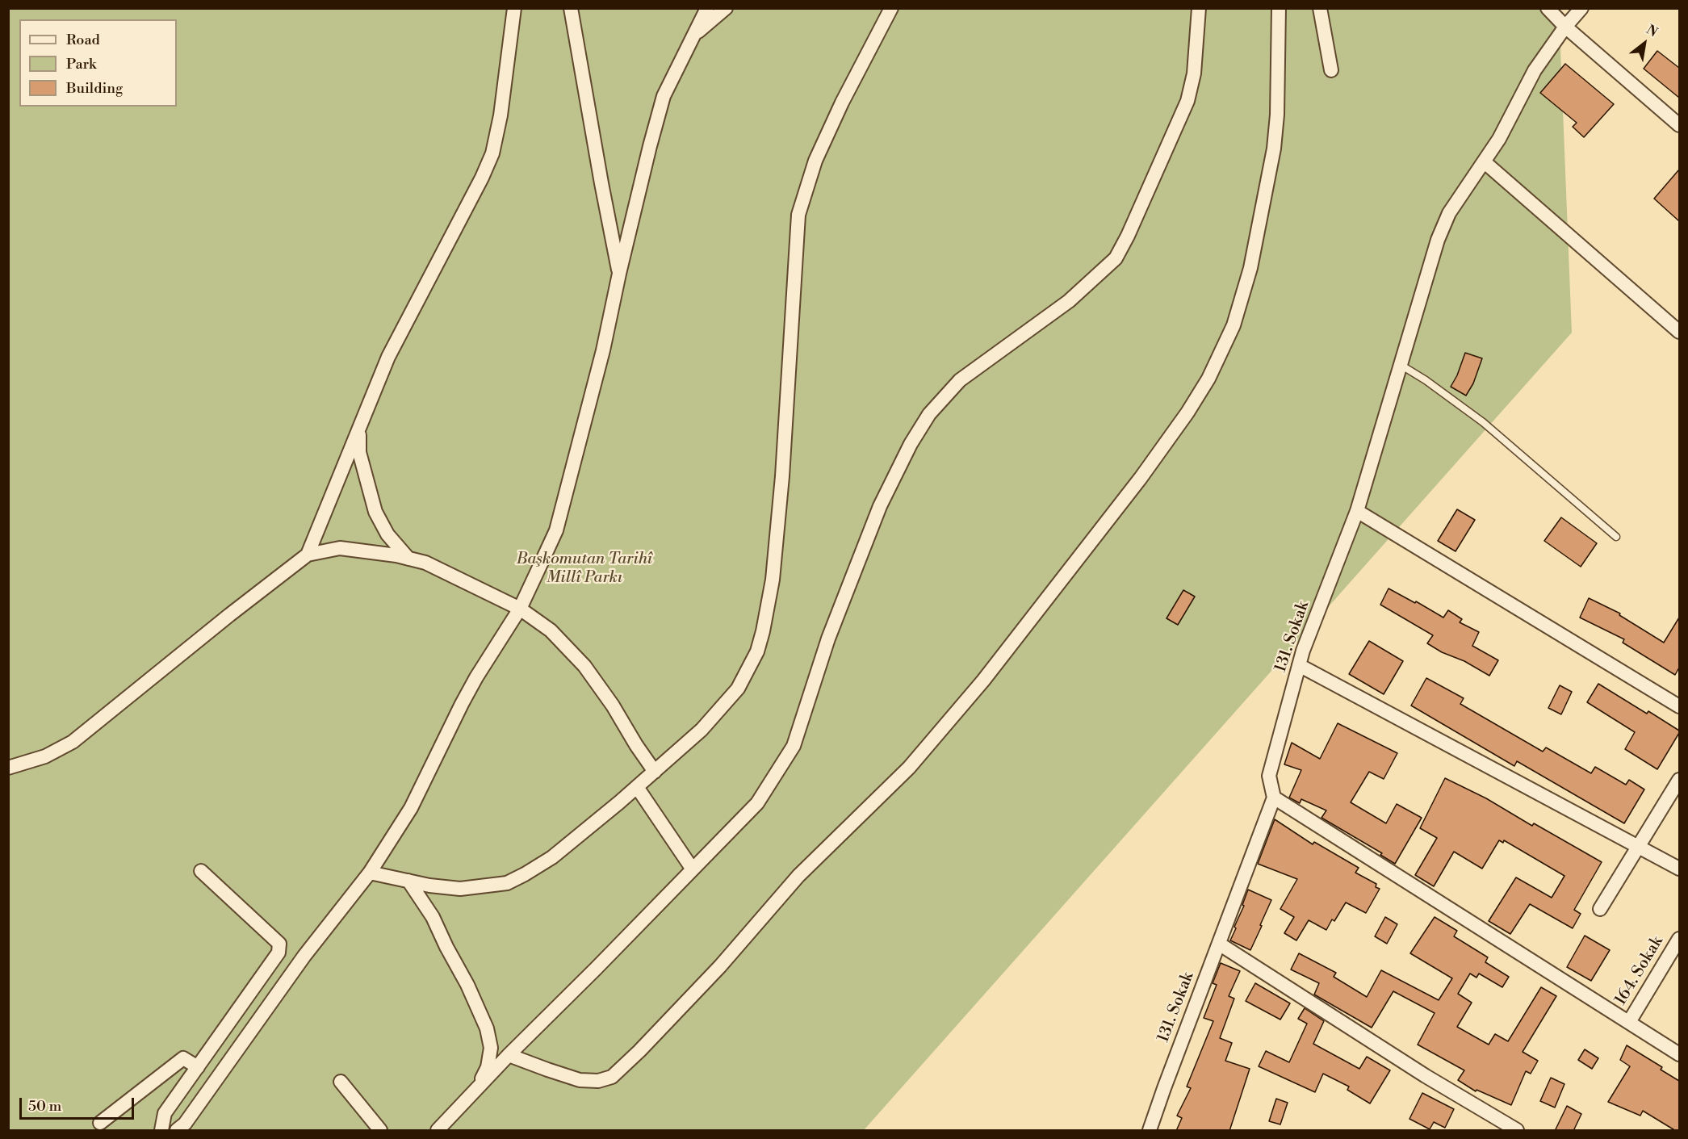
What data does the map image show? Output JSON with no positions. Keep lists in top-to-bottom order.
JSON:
{
  "streets": {
    "street": ["131. Sokak", "164. Sokak"]
  },
  "parks": ["Başkomutan Tarihî Millî Parkı"],
  "legend": ["Road", "Park", "Building"],
  "scale_bar": "50 m",
  "north": "top right"
}
